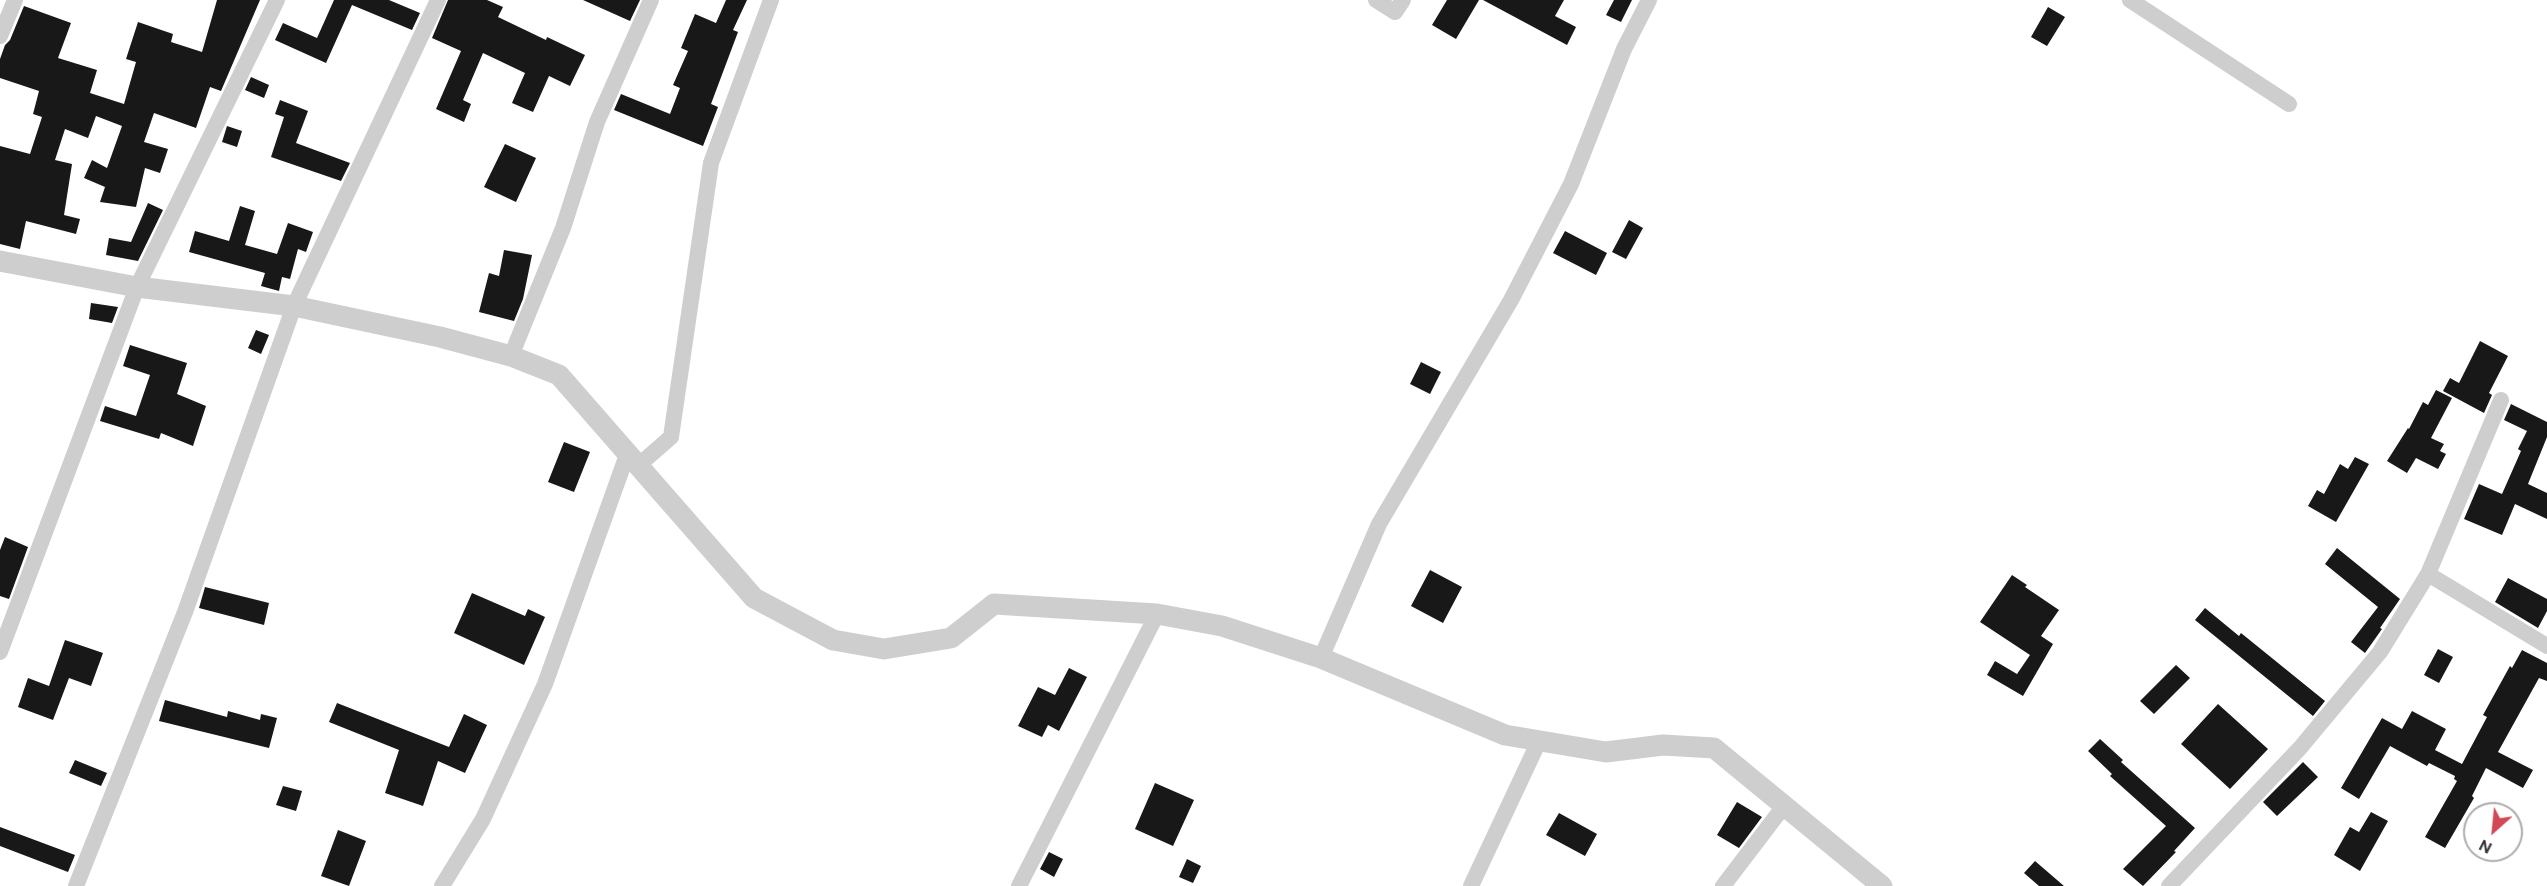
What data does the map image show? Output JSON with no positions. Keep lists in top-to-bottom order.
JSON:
{
  "north": "bottom left"
}
